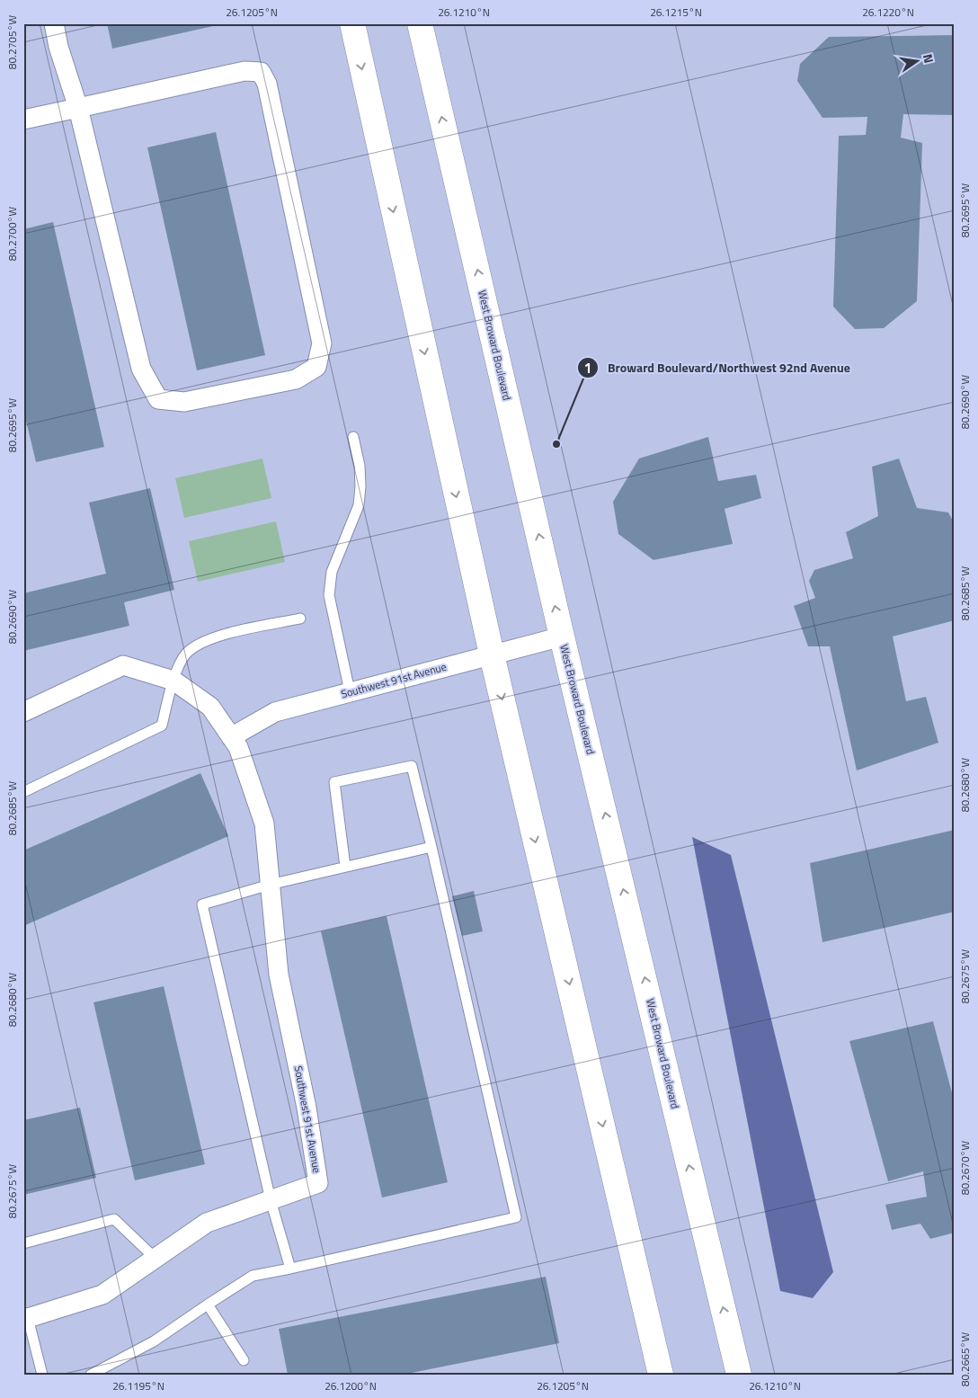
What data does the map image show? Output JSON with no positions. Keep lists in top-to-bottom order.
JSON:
{
  "streets": {
    "main road": ["West Broward Boulevard"],
    "street": ["Southwest 91st Avenue"]
  },
  "crossings": [
    ["West Broward Boulevard", "Southwest 91st Avenue"]
  ],
  "places": ["Broward Boulevard/Northwest 92nd Avenue"],
  "north": "right",
  "coordinates": [
    "26.1205°N",
    "26.1210°N",
    "26.1215°N",
    "26.1220°N",
    "80.2705°W",
    "80.2695°W",
    "80.2700°W",
    "80.2690°W",
    "80.2685°W",
    "80.2680°W",
    "80.2675°W",
    "80.2670°W",
    "80.2665°W",
    "26.1195°N",
    "26.1200°N"
  ]
}
